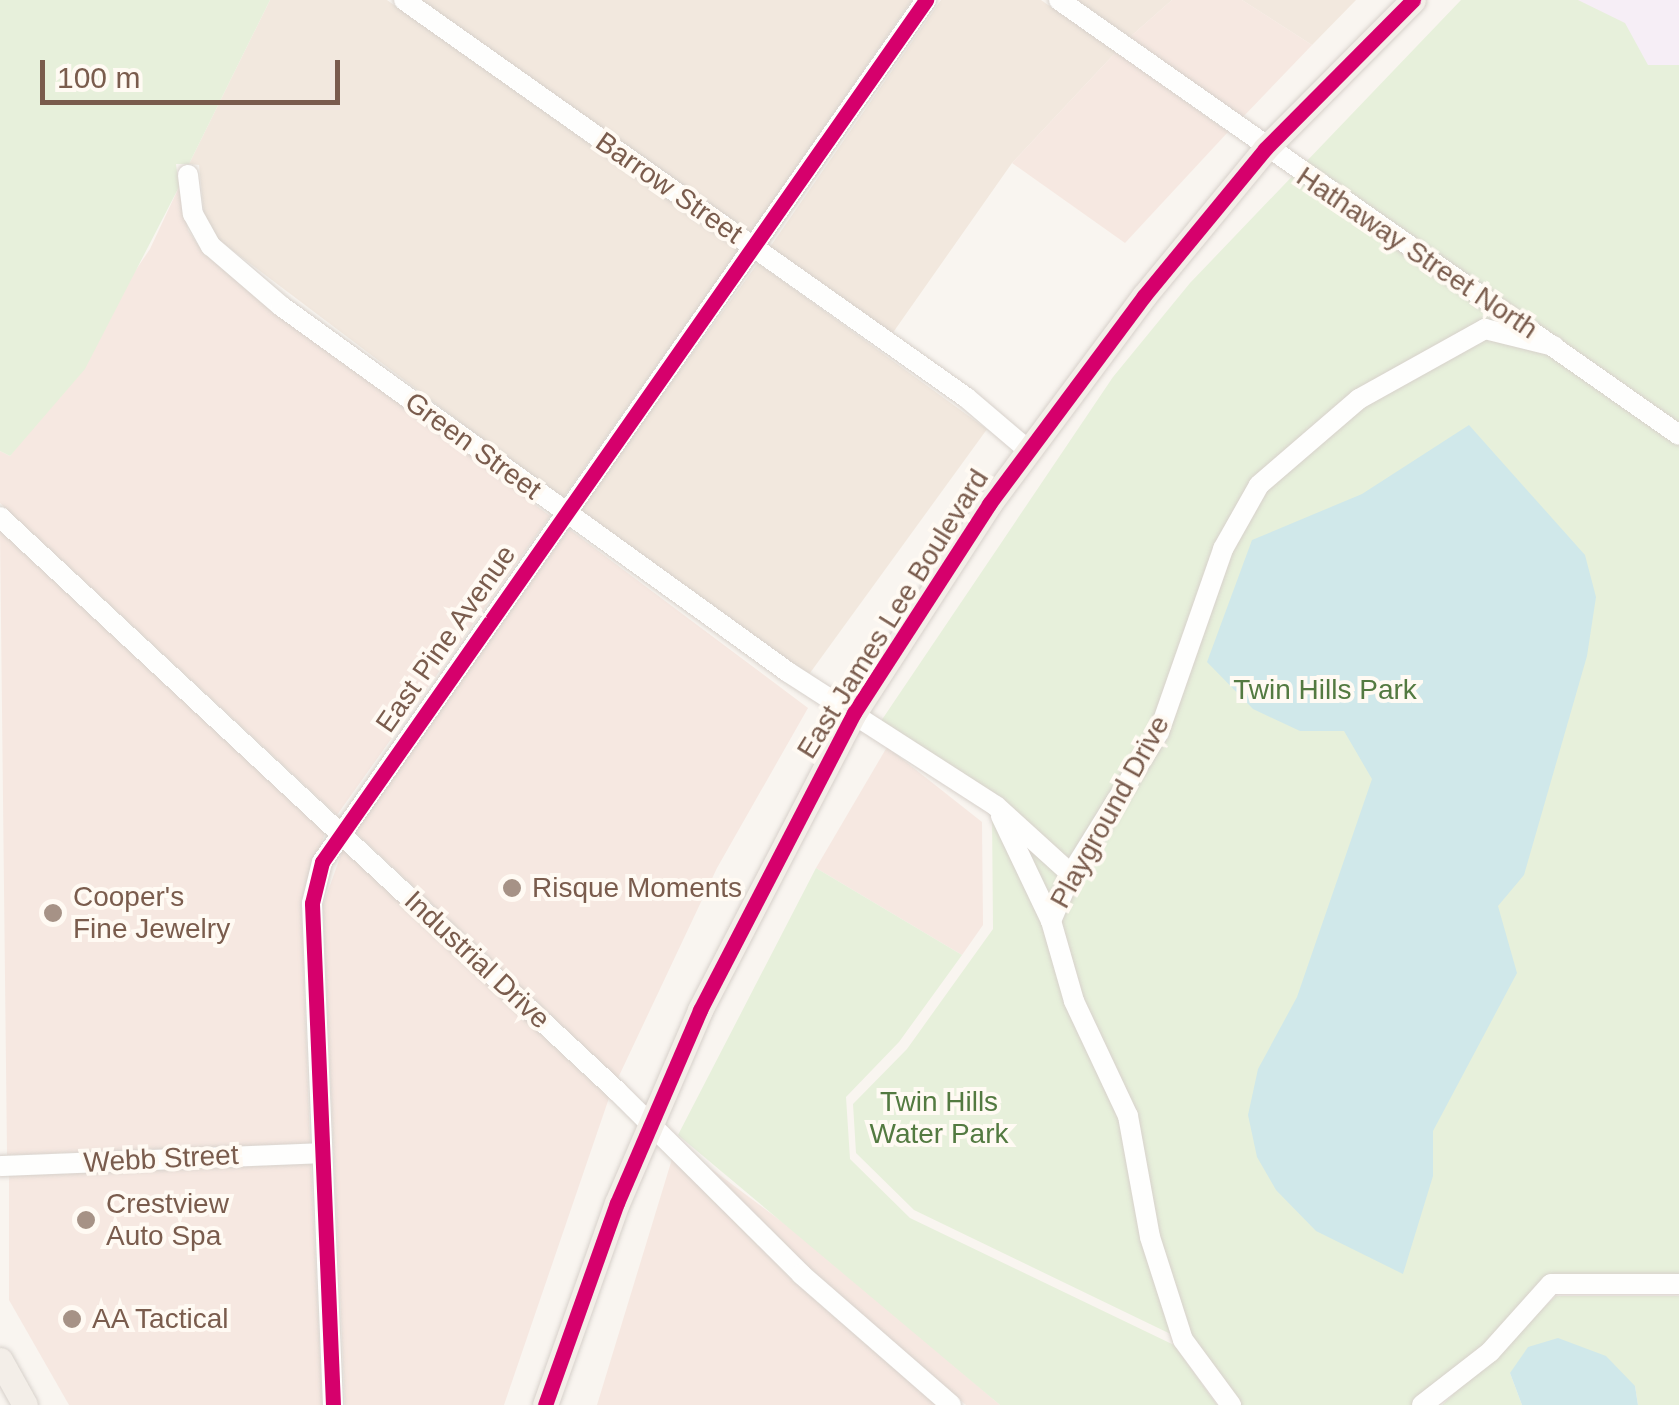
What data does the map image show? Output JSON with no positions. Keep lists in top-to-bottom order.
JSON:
{
  "streets": {
    "main road": ["East James Lee Boulevard"],
    "street": [
      "Barrow Street",
      "Hathaway Street North",
      "Green Street",
      "East Pine Avenue",
      "Playground Drive",
      "Industrial Drive",
      "Webb Street"
    ]
  },
  "crossings": [
    ["Barrow Street", "East James Lee Boulevard"],
    ["Barrow Street", "East Pine Avenue"],
    ["Hathaway Street North", "East James Lee Boulevard"],
    ["Hathaway Street North", "Playground Drive"],
    ["Green Street", "East James Lee Boulevard"],
    ["Green Street", "East Pine Avenue"],
    ["Green Street", "Playground Drive"],
    ["East James Lee Boulevard", "Industrial Drive"],
    ["East Pine Avenue", "Industrial Drive"],
    ["East Pine Avenue", "Webb Street"]
  ],
  "parks": ["Twin Hills Park", "Twin Hills Water Park"],
  "places": [
    "Risque Moments",
    "Cooper's Fine Jewelry",
    "Crestview Auto Spa",
    "AA Tactical"
  ],
  "scale_bar": "100 m"
}
